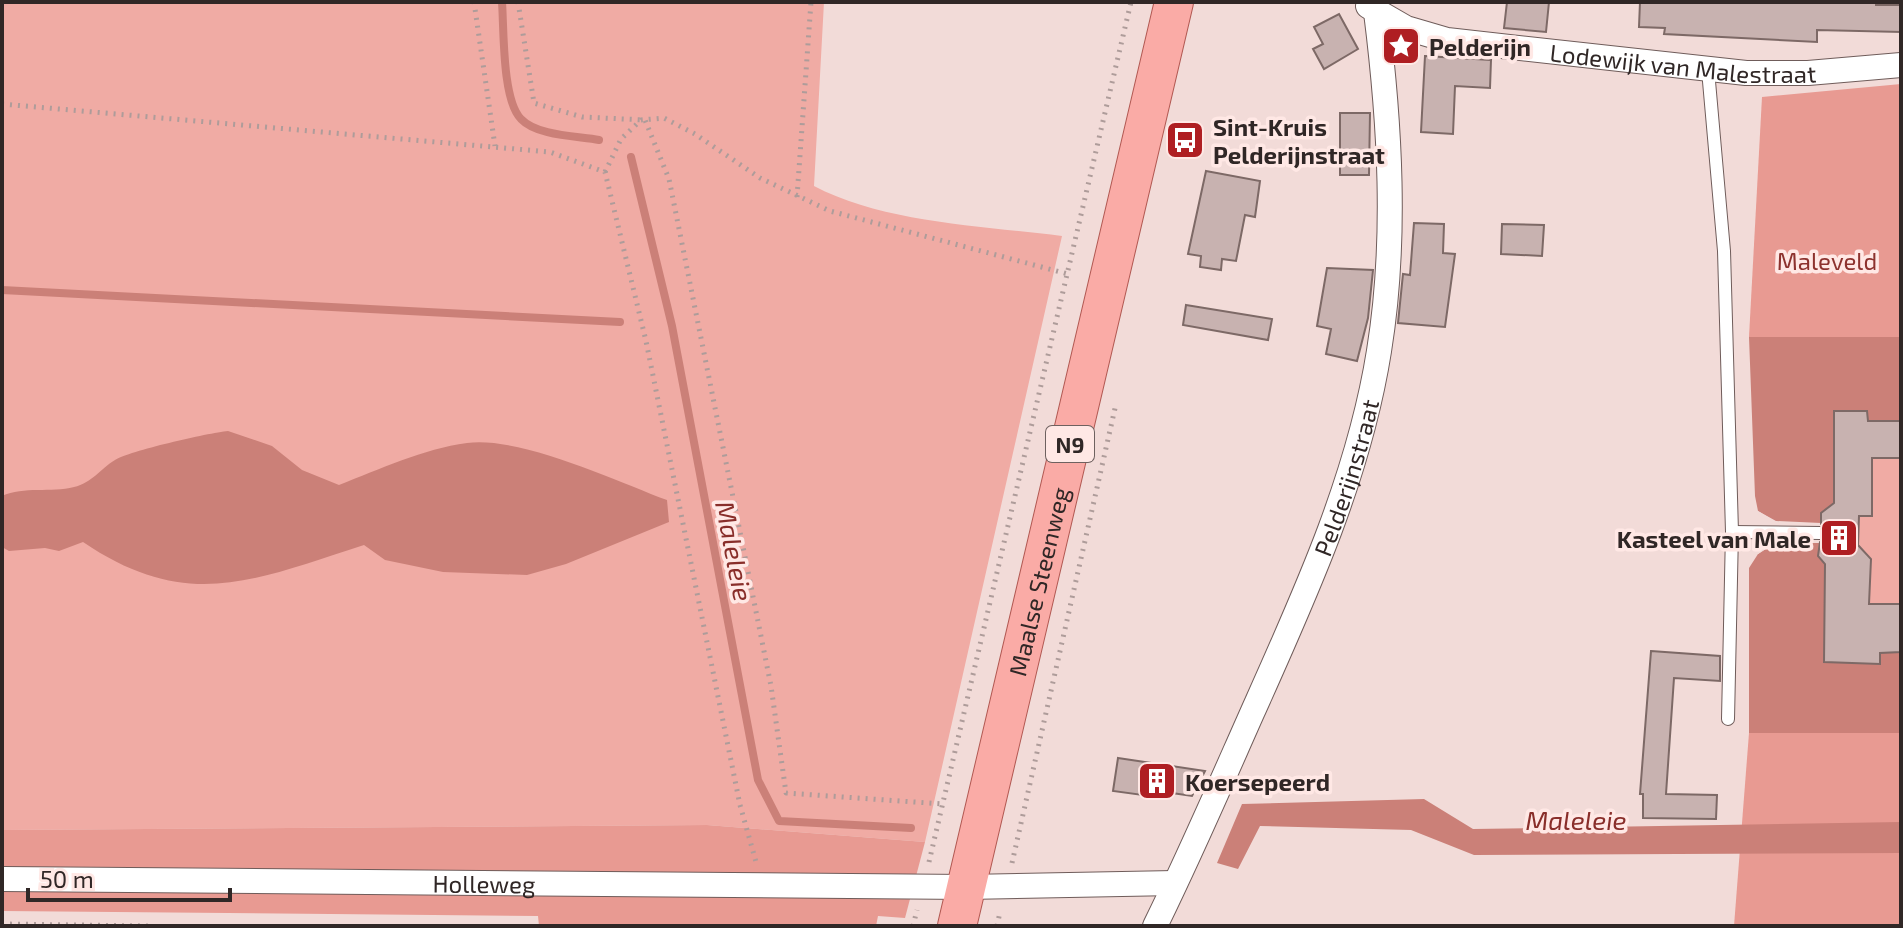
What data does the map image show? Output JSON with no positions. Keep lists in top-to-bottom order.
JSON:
{
  "streets": {
    "main road": ["N9", "Maalse Steenweg"],
    "street": ["Lodewijk van Malestraat", "Pelderijnstraat", "Holleweg"]
  },
  "crossings": [
    ["Lodewijk van Malestraat", "Pelderijnstraat"],
    ["Pelderijnstraat", "Holleweg"],
    ["Maalse Steenweg", "Holleweg"]
  ],
  "water": ["Maleleie"],
  "parks": ["Maleveld"],
  "places": {
    "place": ["Pelderijn"],
    "bus stop": ["Sint-Kruis Pelderijnstraat"],
    "building": ["Kasteel van Male", "Koersepeerd"]
  },
  "scale_bar": "50 m"
}
